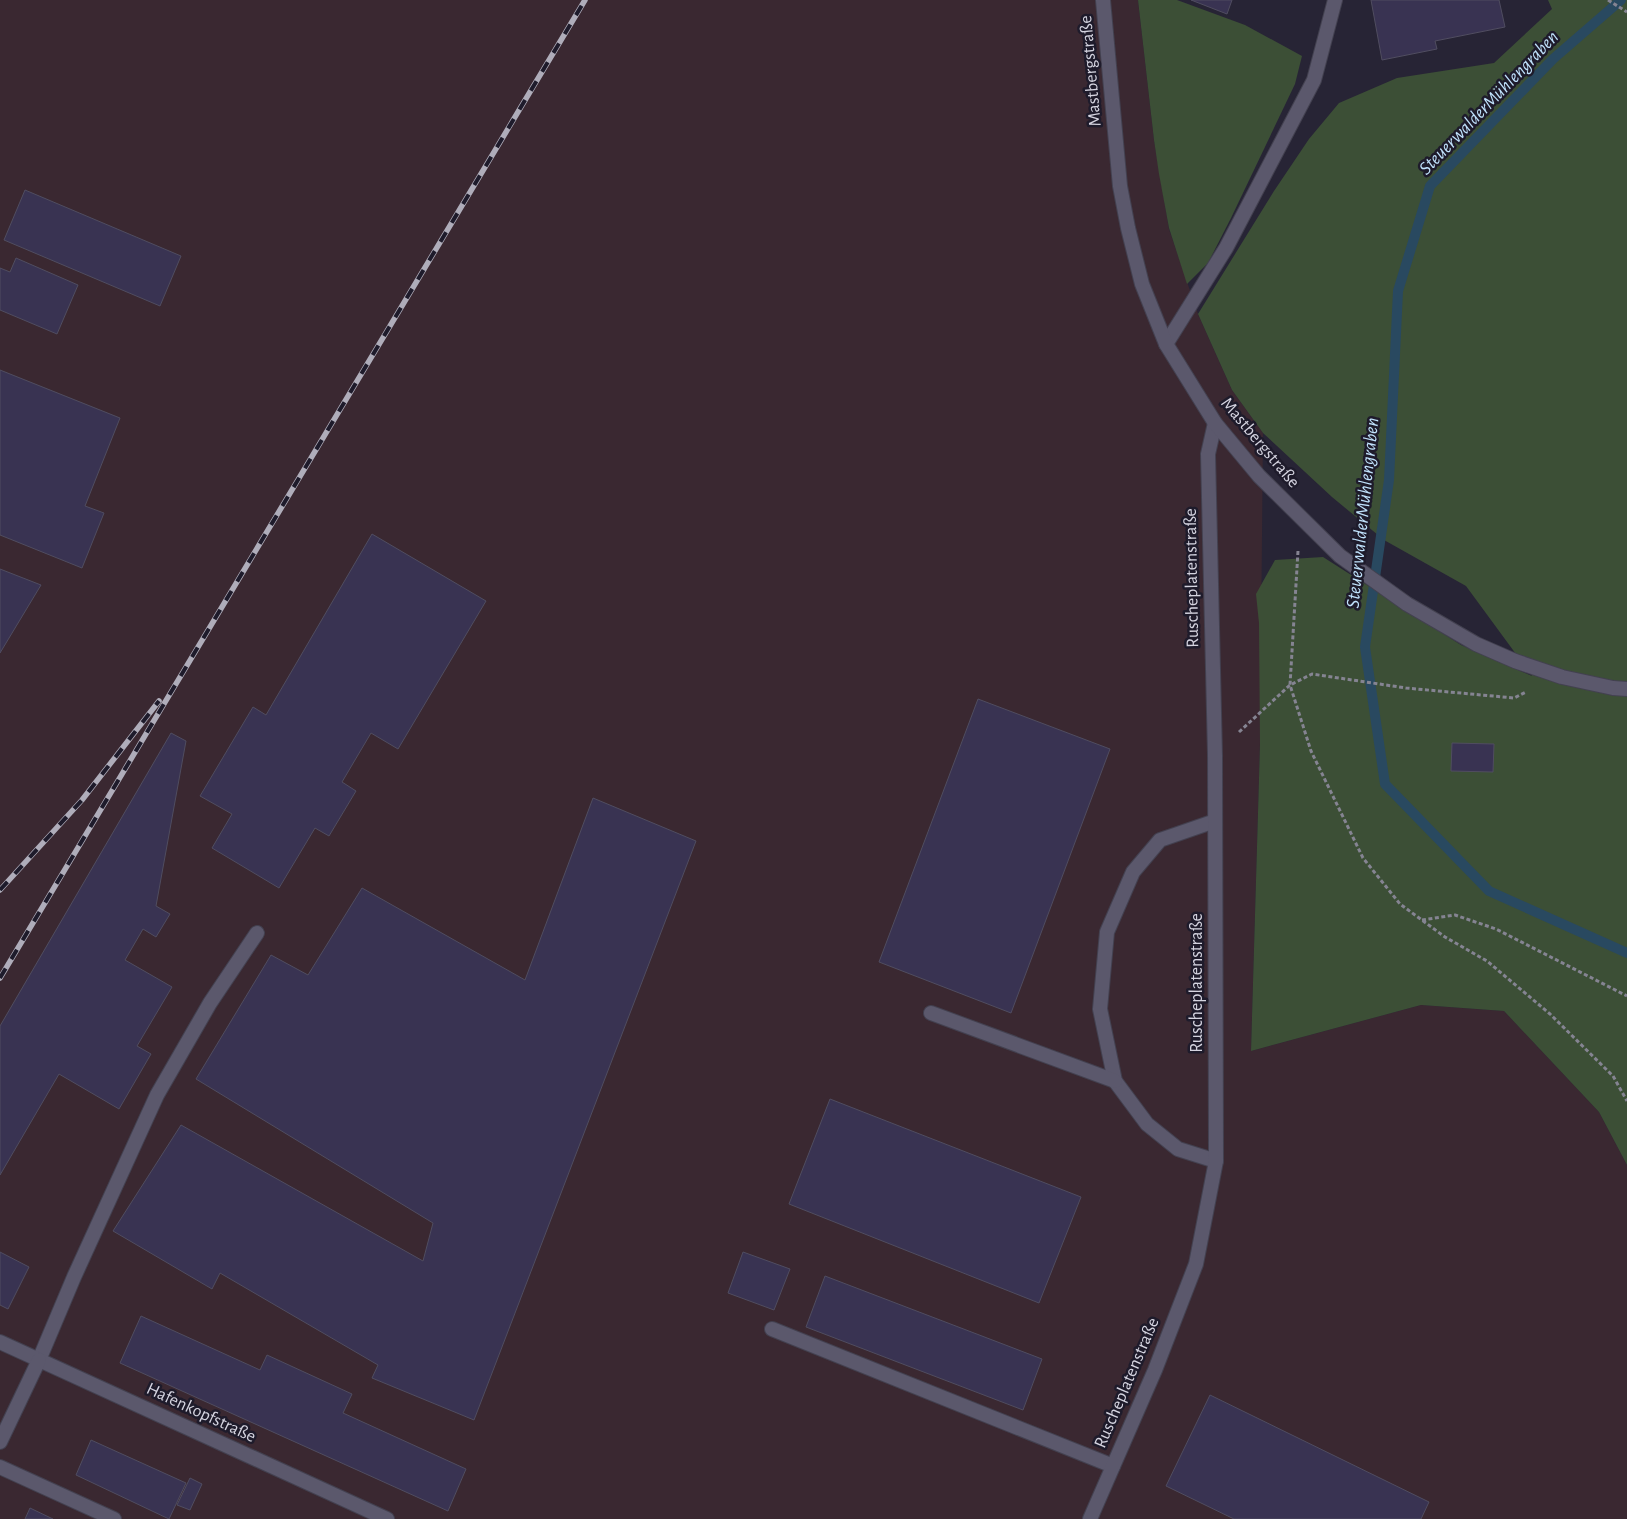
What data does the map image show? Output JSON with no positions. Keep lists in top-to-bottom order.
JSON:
{
  "streets": {
    "street": ["Mastbergstraße", "Ruscheplatenstraße", "Hafenkopfstraße"]
  },
  "crossings": [
    ["Mastbergstraße", "Ruscheplatenstraße"]
  ],
  "water": ["SteuerwalderMühlengraben"]
}
